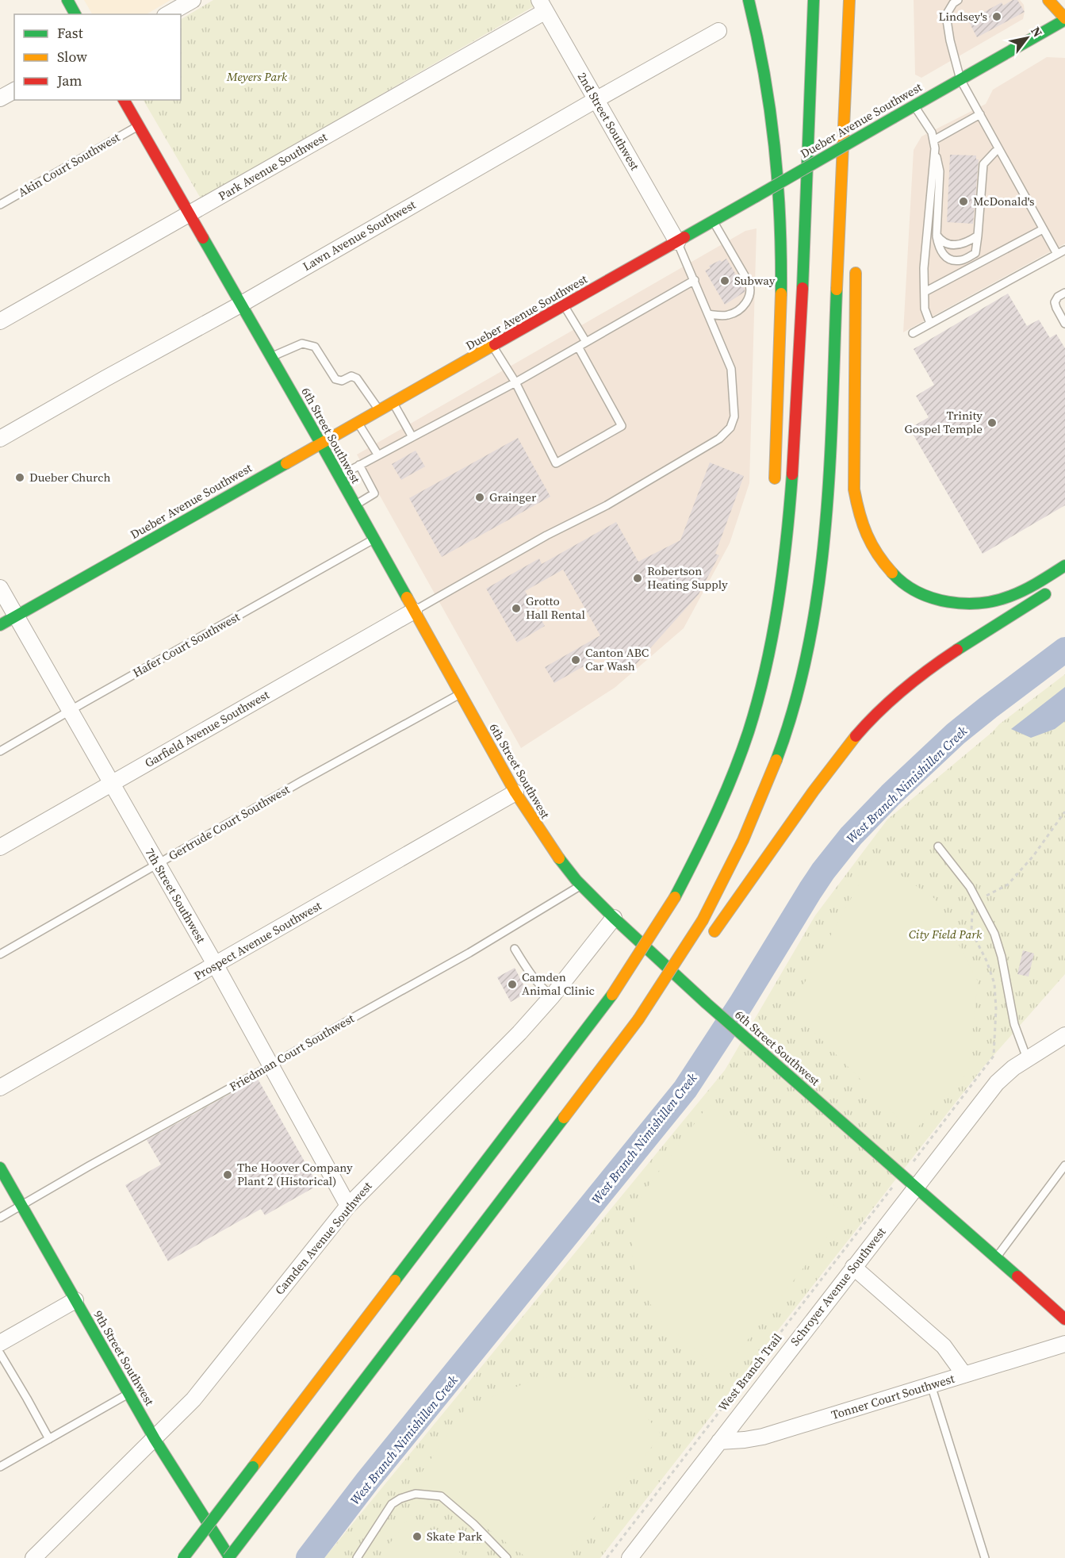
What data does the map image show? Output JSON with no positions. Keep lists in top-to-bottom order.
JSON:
{
  "streets": {
    "main road": ["Dueber Avenue Southwest", "6th Street Southwest", "9th Street Southwest"],
    "street": [
      "2nd Street Southwest",
      "Park Avenue Southwest",
      "Lawn Avenue Southwest",
      "Garfield Avenue Southwest",
      "7th Street Southwest",
      "Prospect Avenue Southwest",
      "Camden Avenue Southwest",
      "Schroyer Avenue Southwest",
      "Tonner Court Southwest"
    ],
    "lane": [
      "Akin Court Southwest",
      "Hafer Court Southwest",
      "Gertrude Court Southwest",
      "Friedman Court Southwest"
    ],
    "path": ["West Branch Trail"]
  },
  "crossings": [
    ["Dueber Avenue Southwest", "2nd Street Southwest"],
    ["Dueber Avenue Southwest", "6th Street Southwest"],
    ["Dueber Avenue Southwest", "7th Street Southwest"],
    ["2nd Street Southwest", "Park Avenue Southwest"],
    ["2nd Street Southwest", "Lawn Avenue Southwest"],
    ["Akin Court Southwest", "6th Street Southwest"],
    ["Park Avenue Southwest", "6th Street Southwest"],
    ["Lawn Avenue Southwest", "6th Street Southwest"],
    ["6th Street Southwest", "Hafer Court Southwest"],
    ["6th Street Southwest", "Garfield Avenue Southwest"],
    ["6th Street Southwest", "Gertrude Court Southwest"],
    ["6th Street Southwest", "Prospect Avenue Southwest"],
    ["6th Street Southwest", "Friedman Court Southwest"],
    ["6th Street Southwest", "Camden Avenue Southwest"],
    ["6th Street Southwest", "Schroyer Avenue Southwest"],
    ["Hafer Court Southwest", "7th Street Southwest"],
    ["Garfield Avenue Southwest", "7th Street Southwest"],
    ["Gertrude Court Southwest", "7th Street Southwest"],
    ["7th Street Southwest", "Prospect Avenue Southwest"],
    ["7th Street Southwest", "Friedman Court Southwest"],
    ["7th Street Southwest", "Camden Avenue Southwest"],
    ["Friedman Court Southwest", "9th Street Southwest"],
    ["Camden Avenue Southwest", "9th Street Southwest"],
    ["Schroyer Avenue Southwest", "Tonner Court Southwest"]
  ],
  "water": ["West Branch Nimishillen Creek"],
  "parks": ["Meyers Park", "City Field Park"],
  "places": [
    "Lindsey's",
    "McDonald's",
    "Subway",
    "Trinity Gospel Temple",
    "Dueber Church",
    "Grainger",
    "Robertson Heating Supply",
    "Grotto Hall Rental",
    "Canton ABC Car Wash",
    "Camden Animal Clinic",
    "The Hoover Company Plant 2 (Historical)",
    "Skate Park"
  ],
  "legend": ["Fast", "Slow", "Jam"],
  "north": "top right"
}
